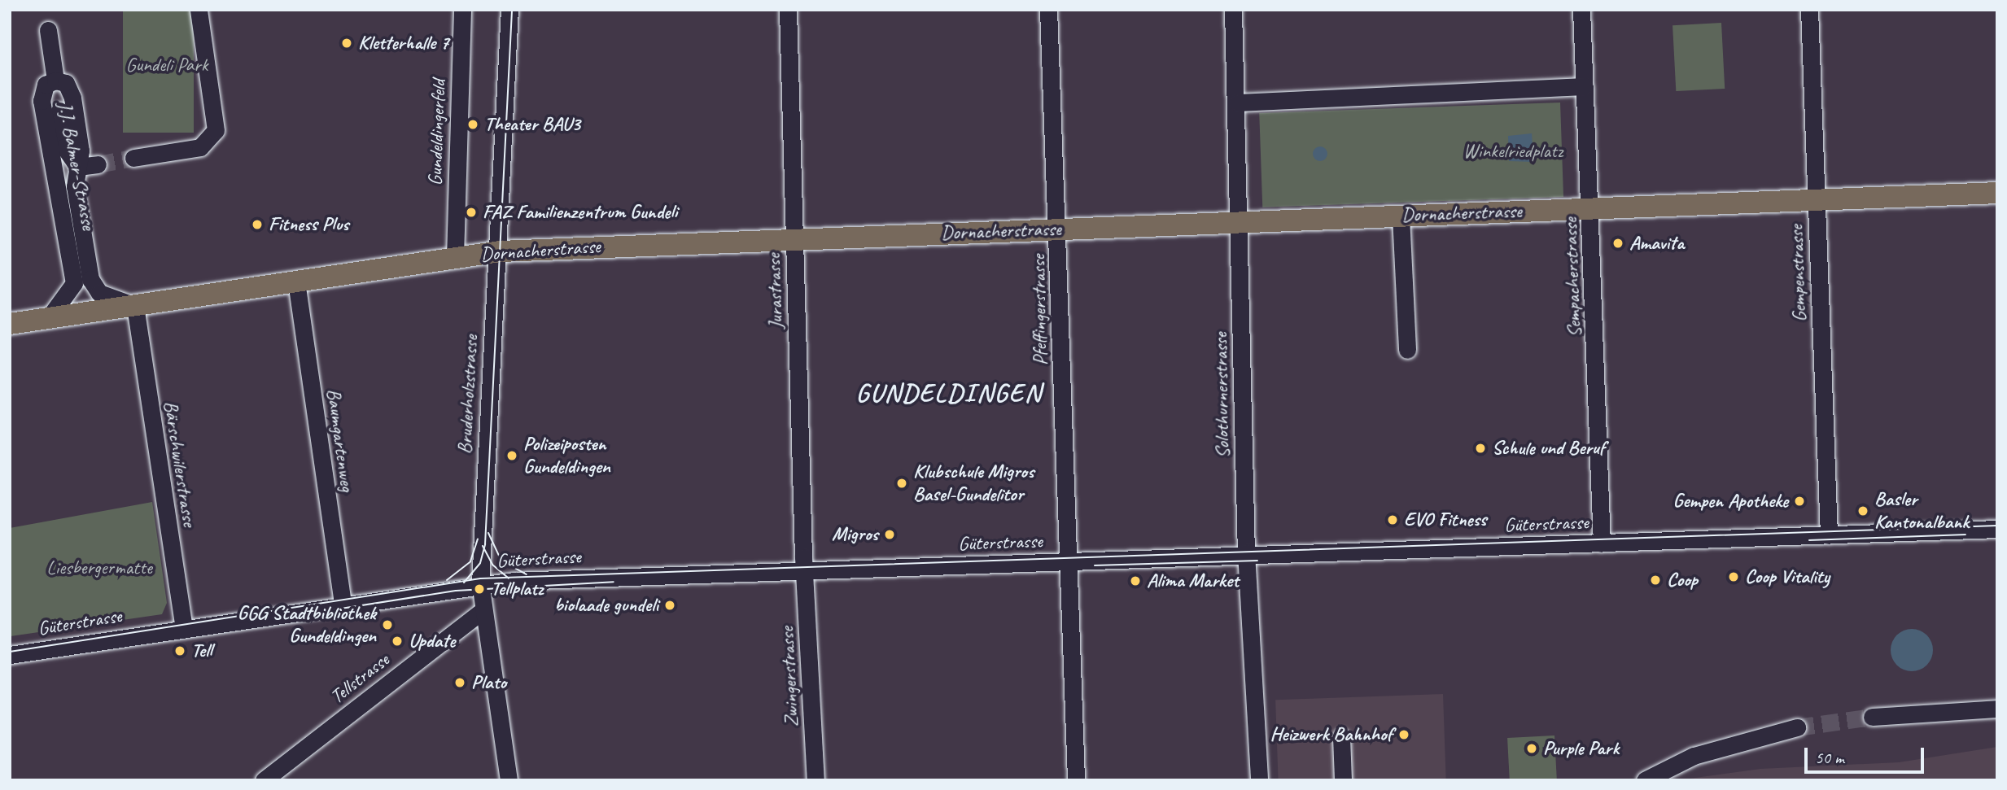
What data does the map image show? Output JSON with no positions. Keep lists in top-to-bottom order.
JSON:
{
  "streets": {
    "main road": ["Dornacherstrasse"],
    "street": [
      "Gundeldingerfeld",
      "J.J. Balmer-Strasse",
      "Gempenstrasse",
      "Sempacherstrasse",
      "Jurastrasse",
      "Pfeffingerstrasse",
      "Bruderholzstrasse",
      "Solothurnerstrasse",
      "Baumgartenweg",
      "Bärschwilerstrasse",
      "Güterstrasse",
      "Zwingerstrasse",
      "Tellstrasse"
    ]
  },
  "crossings": [
    ["Gundeldingerfeld", "Dornacherstrasse"],
    ["J.J. Balmer-Strasse", "Dornacherstrasse"],
    ["J.J. Balmer-Strasse", "Bärschwilerstrasse"],
    ["Dornacherstrasse", "Gempenstrasse"],
    ["Dornacherstrasse", "Sempacherstrasse"],
    ["Dornacherstrasse", "Jurastrasse"],
    ["Dornacherstrasse", "Pfeffingerstrasse"],
    ["Dornacherstrasse", "Bruderholzstrasse"],
    ["Dornacherstrasse", "Solothurnerstrasse"],
    ["Dornacherstrasse", "Baumgartenweg"],
    ["Dornacherstrasse", "Bärschwilerstrasse"],
    ["Gempenstrasse", "Güterstrasse"],
    ["Sempacherstrasse", "Güterstrasse"],
    ["Jurastrasse", "Güterstrasse"],
    ["Jurastrasse", "Zwingerstrasse"],
    ["Pfeffingerstrasse", "Güterstrasse"],
    ["Bruderholzstrasse", "Güterstrasse"],
    ["Bruderholzstrasse", "Tellstrasse"],
    ["Solothurnerstrasse", "Güterstrasse"],
    ["Baumgartenweg", "Güterstrasse"],
    ["Bärschwilerstrasse", "Güterstrasse"],
    ["Güterstrasse", "Zwingerstrasse"]
  ],
  "districts": ["GUNDELDINGEN"],
  "parks": ["Gundeli Park", "Winkelriedplatz", "Liesbergermatte"],
  "places": [
    "Kletterhalle 7",
    "Theater BAU3",
    "FAZ Familienzentrum Gundeli",
    "Fitness Plus",
    "Amavita",
    "Schule und Beruf",
    "Polizeiposten Gundeldingen",
    "Klubschule Migros Basel-Gundelitor",
    "Gempen Apotheke",
    "Basler Kantonalbank",
    "EVO Fitness",
    "Migros",
    "Coop Vitality",
    "Coop",
    "Alima Market",
    "Tellplatz",
    "biolaade gundeli",
    "GGG Stadtbibliothek Gundeldingen",
    "Update",
    "Tell",
    "Plato",
    "Heizwerk Bahnhof",
    "Purple Park"
  ],
  "scale_bar": "50 m"
}
